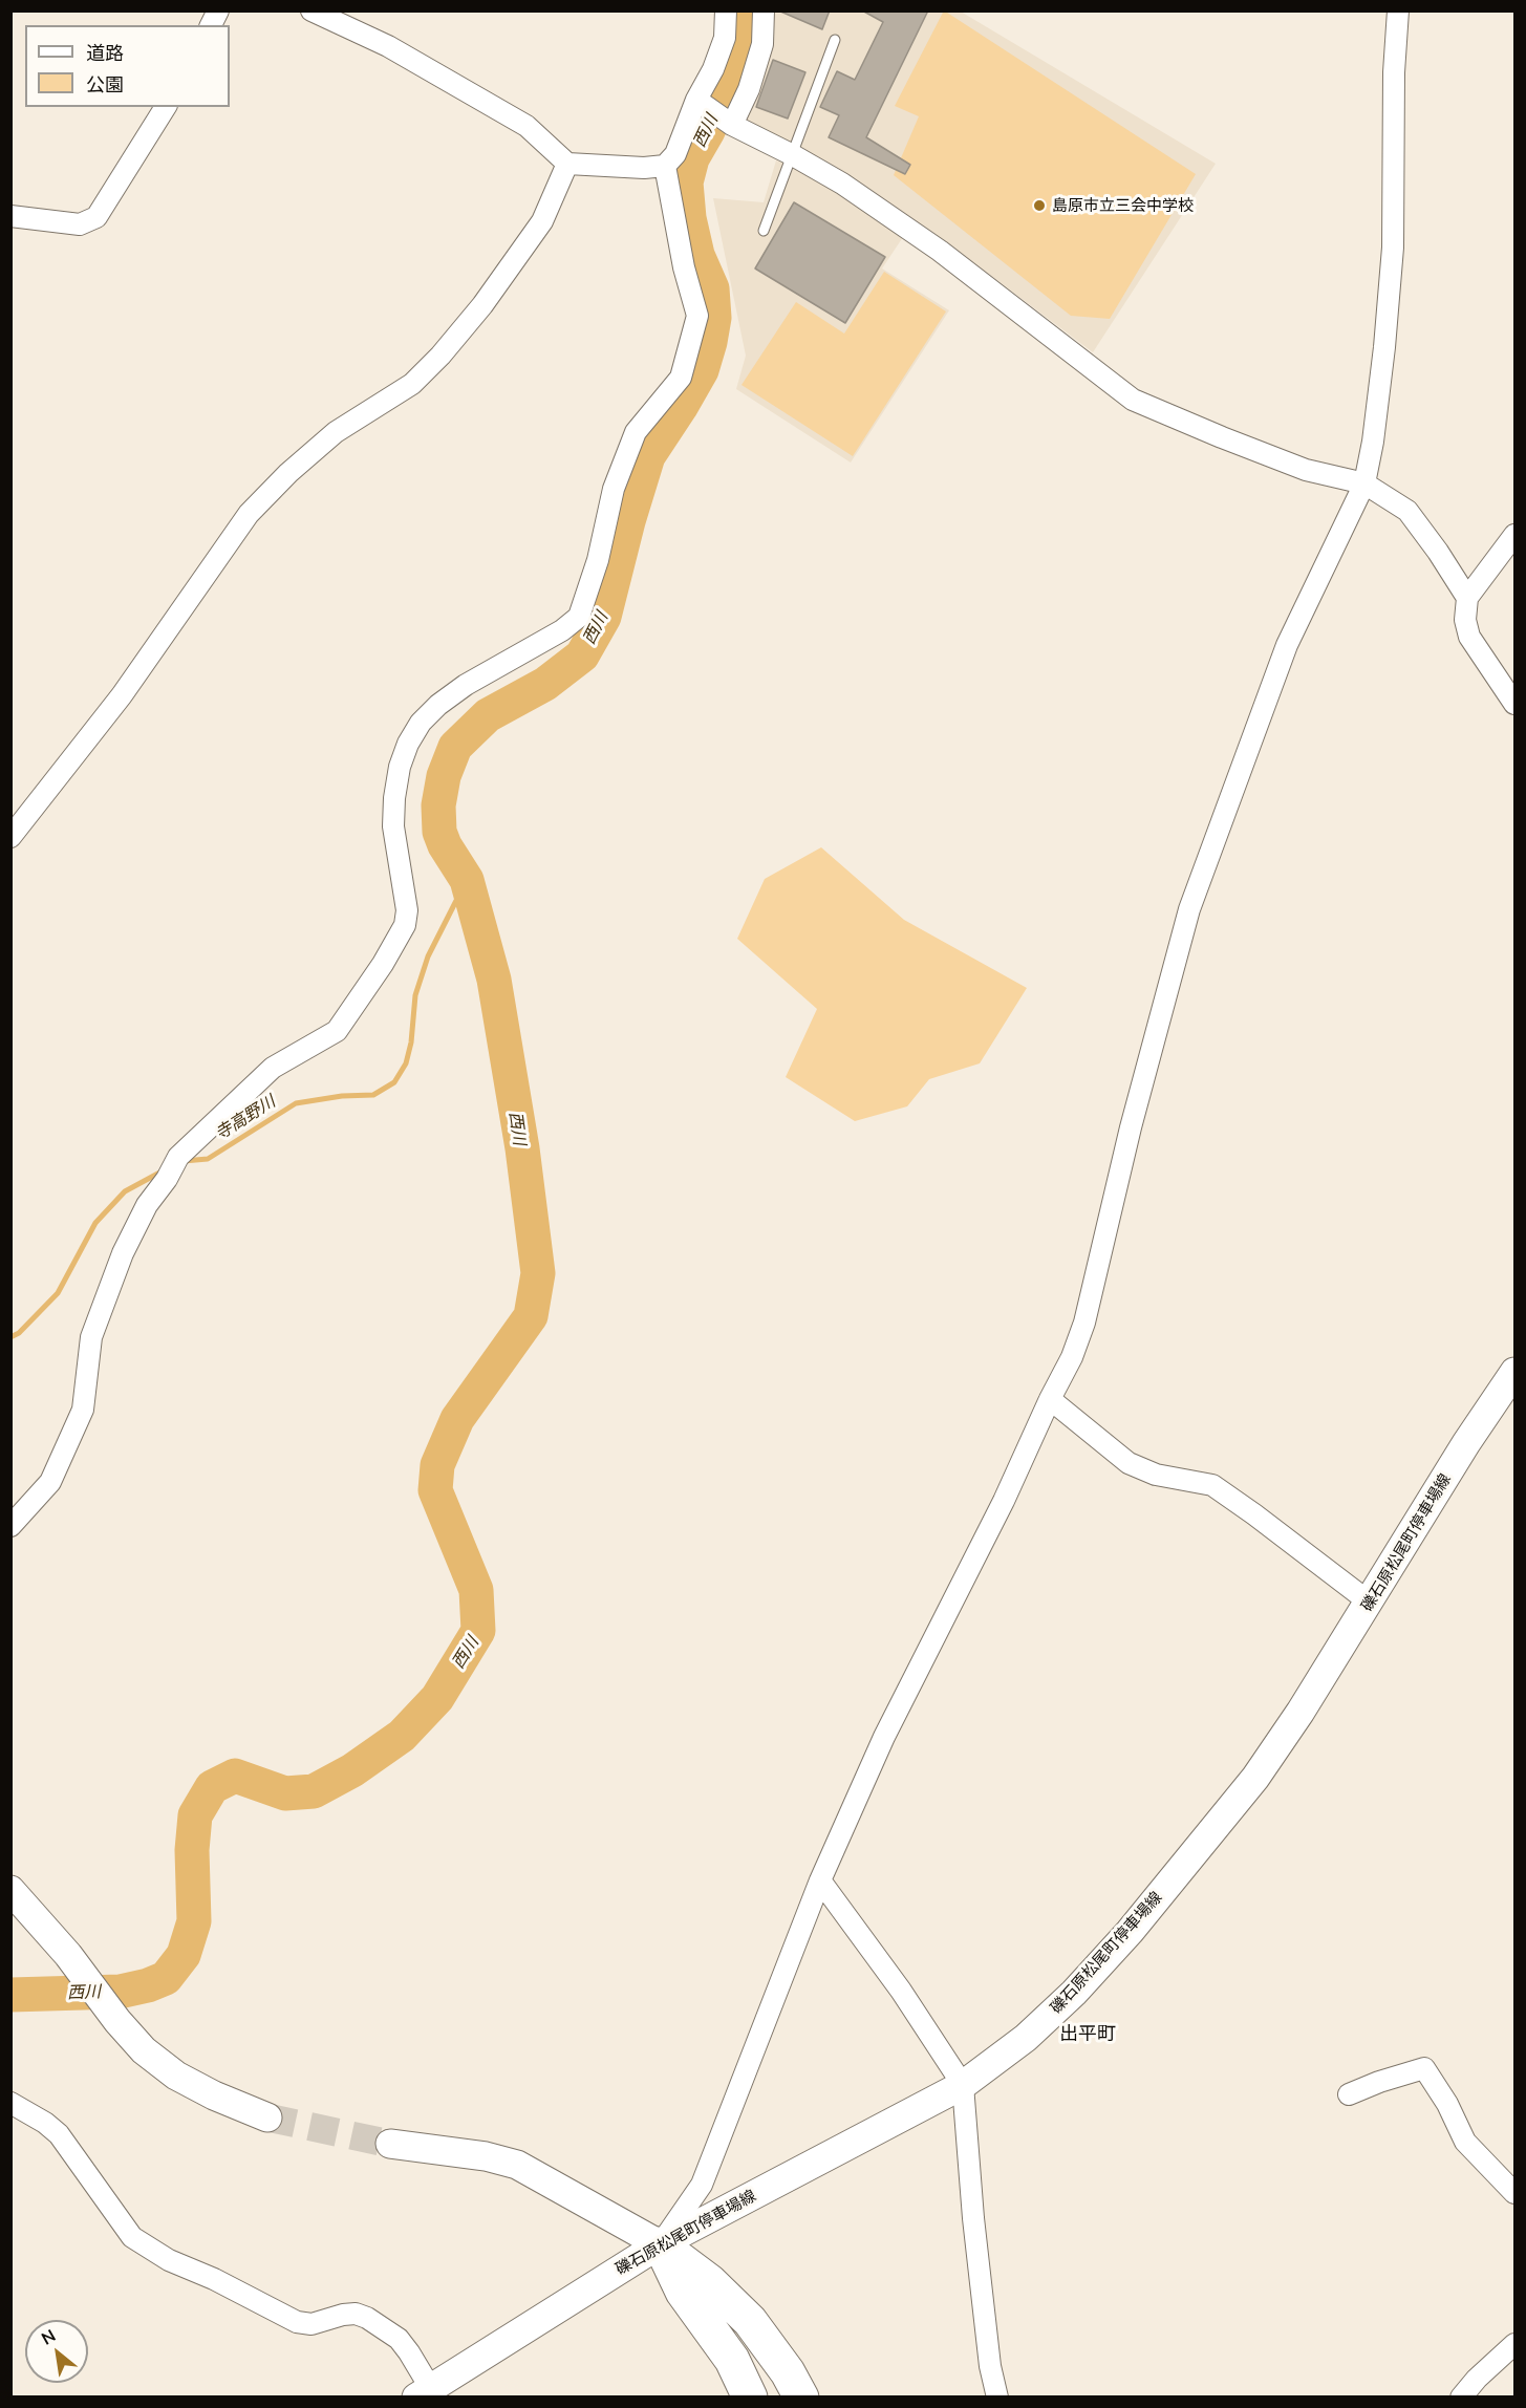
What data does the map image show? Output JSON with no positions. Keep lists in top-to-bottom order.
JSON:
{
  "streets": {
    "main road": ["礫石原松尾町停車場線"]
  },
  "districts": ["出平町"],
  "water": ["西川", "寺高野川"],
  "places": ["島原市立三会中学校"],
  "legend": ["道路", "公園"],
  "north": "top left"
}
